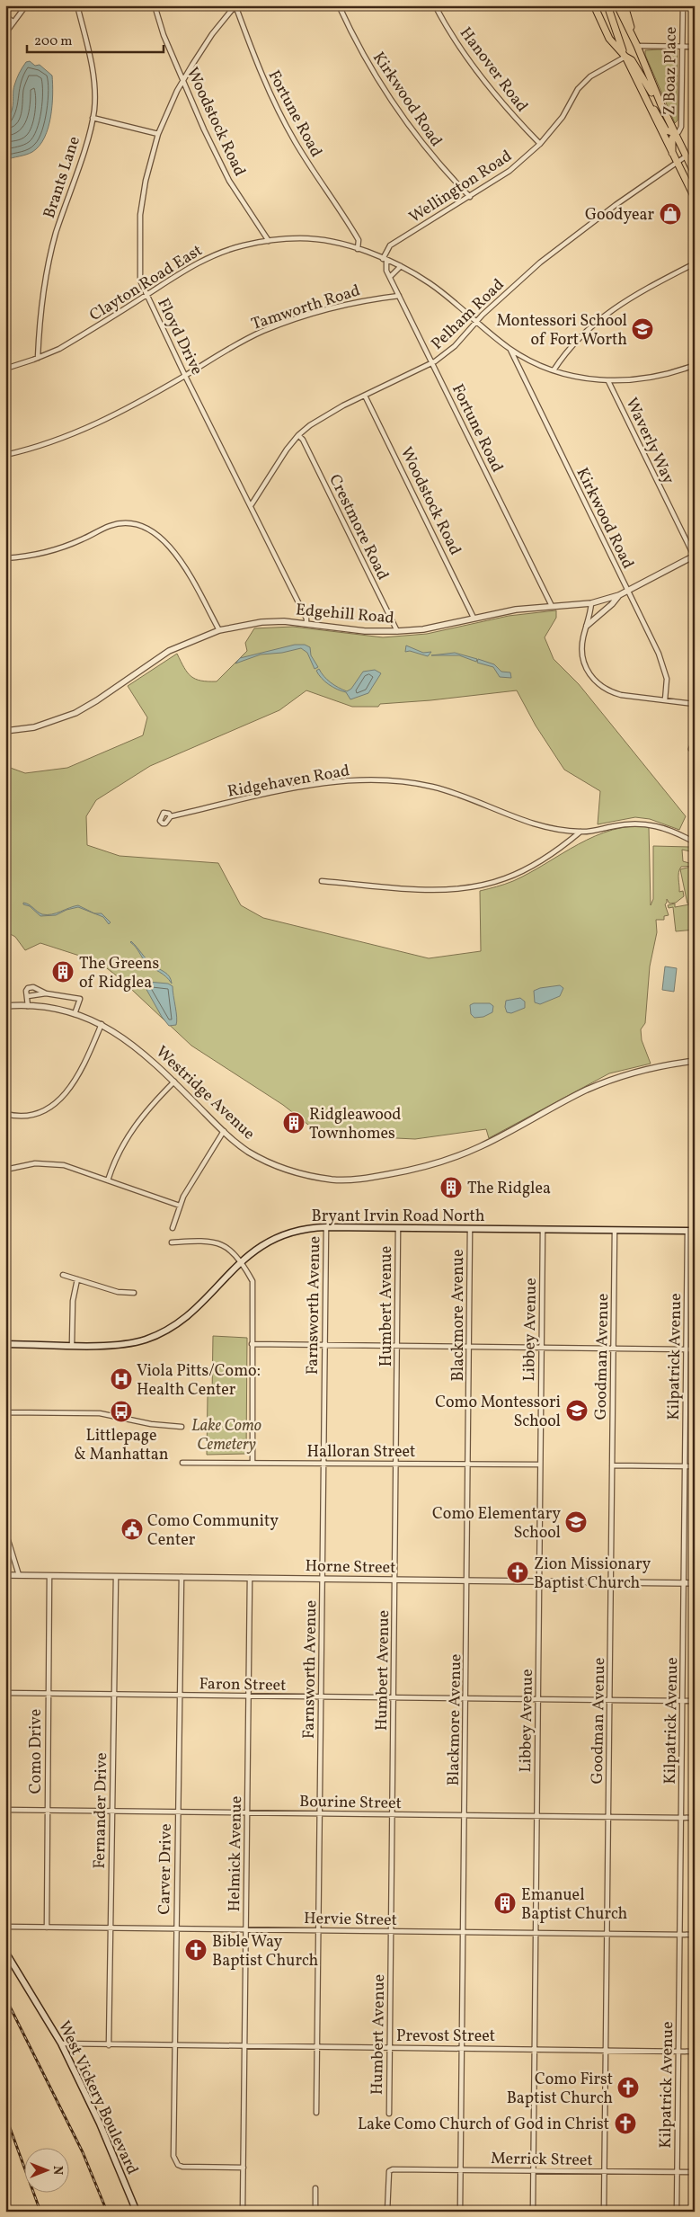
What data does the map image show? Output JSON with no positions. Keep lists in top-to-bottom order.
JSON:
{
  "streets": {
    "main road": ["Bryant Irvin Road North", "West Vickery Boulevard"],
    "street": [
      "Hanover Road",
      "Z Boaz Place",
      "Kirkwood Road",
      "Fortune Road",
      "Woodstock Road",
      "Brants Lane",
      "Wellington Road",
      "Clayton Road East",
      "Tamworth Road",
      "Pelham Road",
      "Floyd Drive",
      "Waverly Way",
      "Crestmore Road",
      "Edgehill Road",
      "Ridgehaven Road",
      "Westridge Avenue",
      "Farnsworth Avenue",
      "Humbert Avenue",
      "Blackmore Avenue",
      "Libbey Avenue",
      "Goodman Avenue",
      "Kilpatrick Avenue",
      "Halloran Street",
      "Horne Street",
      "Faron Street",
      "Como Drive",
      "Bourine Street",
      "Fernander Drive",
      "Helmick Avenue",
      "Carver Drive",
      "Hervie Street",
      "Prevost Street",
      "Merrick Street"
    ]
  },
  "crossings": [
    ["Hanover Road", "Wellington Road"],
    ["Kirkwood Road", "Wellington Road"],
    ["Kirkwood Road", "Clayton Road East"],
    ["Kirkwood Road", "Edgehill Road"],
    ["Fortune Road", "Wellington Road"],
    ["Fortune Road", "Clayton Road East"],
    ["Fortune Road", "Tamworth Road"],
    ["Fortune Road", "Pelham Road"],
    ["Fortune Road", "Floyd Drive"],
    ["Fortune Road", "Edgehill Road"],
    ["Woodstock Road", "Clayton Road East"],
    ["Woodstock Road", "Pelham Road"],
    ["Woodstock Road", "Floyd Drive"],
    ["Woodstock Road", "Edgehill Road"],
    ["Brants Lane", "Clayton Road East"],
    ["Wellington Road", "Clayton Road East"],
    ["Clayton Road East", "Pelham Road"],
    ["Clayton Road East", "Floyd Drive"],
    ["Clayton Road East", "Waverly Way"],
    ["Tamworth Road", "Floyd Drive"],
    ["Pelham Road", "Floyd Drive"],
    ["Pelham Road", "Crestmore Road"],
    ["Floyd Drive", "Edgehill Road"],
    ["Waverly Way", "Edgehill Road"],
    ["Crestmore Road", "Edgehill Road"],
    ["Bryant Irvin Road North", "Farnsworth Avenue"],
    ["Bryant Irvin Road North", "Humbert Avenue"],
    ["Bryant Irvin Road North", "Blackmore Avenue"],
    ["Bryant Irvin Road North", "Libbey Avenue"],
    ["Bryant Irvin Road North", "Goodman Avenue"],
    ["Bryant Irvin Road North", "Kilpatrick Avenue"],
    ["Farnsworth Avenue", "Halloran Street"],
    ["Farnsworth Avenue", "Horne Street"],
    ["Farnsworth Avenue", "Faron Street"],
    ["Farnsworth Avenue", "Bourine Street"],
    ["Farnsworth Avenue", "Hervie Street"],
    ["Farnsworth Avenue", "Prevost Street"],
    ["Humbert Avenue", "Halloran Street"],
    ["Humbert Avenue", "Horne Street"],
    ["Humbert Avenue", "Faron Street"],
    ["Humbert Avenue", "Bourine Street"],
    ["Humbert Avenue", "Hervie Street"],
    ["Humbert Avenue", "Prevost Street"],
    ["Blackmore Avenue", "Halloran Street"],
    ["Blackmore Avenue", "Horne Street"],
    ["Blackmore Avenue", "Faron Street"],
    ["Blackmore Avenue", "Bourine Street"],
    ["Blackmore Avenue", "Hervie Street"],
    ["Blackmore Avenue", "Prevost Street"],
    ["Blackmore Avenue", "Merrick Street"],
    ["Libbey Avenue", "Halloran Street"],
    ["Libbey Avenue", "Horne Street"],
    ["Libbey Avenue", "Faron Street"],
    ["Libbey Avenue", "Bourine Street"],
    ["Libbey Avenue", "Hervie Street"],
    ["Libbey Avenue", "Prevost Street"],
    ["Libbey Avenue", "Merrick Street"],
    ["Goodman Avenue", "Horne Street"],
    ["Goodman Avenue", "Faron Street"],
    ["Goodman Avenue", "Bourine Street"],
    ["Goodman Avenue", "Hervie Street"],
    ["Goodman Avenue", "Prevost Street"],
    ["Goodman Avenue", "Merrick Street"],
    ["Kilpatrick Avenue", "Horne Street"],
    ["Kilpatrick Avenue", "Faron Street"],
    ["Kilpatrick Avenue", "Bourine Street"],
    ["Kilpatrick Avenue", "Hervie Street"],
    ["Kilpatrick Avenue", "Prevost Street"],
    ["Kilpatrick Avenue", "Merrick Street"],
    ["Horne Street", "Como Drive"],
    ["Horne Street", "Fernander Drive"],
    ["Horne Street", "Helmick Avenue"],
    ["Horne Street", "Carver Drive"],
    ["Faron Street", "Como Drive"],
    ["Faron Street", "Fernander Drive"],
    ["Faron Street", "Helmick Avenue"],
    ["Faron Street", "Carver Drive"],
    ["Como Drive", "Bourine Street"],
    ["Como Drive", "Hervie Street"],
    ["Bourine Street", "Fernander Drive"],
    ["Bourine Street", "Helmick Avenue"],
    ["Bourine Street", "Carver Drive"],
    ["Fernander Drive", "Hervie Street"],
    ["Fernander Drive", "Prevost Street"],
    ["Helmick Avenue", "Carver Drive"],
    ["Helmick Avenue", "Hervie Street"],
    ["Helmick Avenue", "Prevost Street"],
    ["Carver Drive", "Hervie Street"],
    ["Carver Drive", "Prevost Street"],
    ["Prevost Street", "West Vickery Boulevard"]
  ],
  "parks": ["Lake Como Cemetery"],
  "places": {
    "shop": ["Goodyear"],
    "school or university": ["Montessori School of Fort Worth", "Como Montessori School", "Como Elementary School"],
    "building": [
      "The Greens of Ridglea",
      "Ridgleawood Townhomes",
      "The Ridglea",
      "Emanuel Baptist Church"
    ],
    "hospital": ["Viola Pitts/Como: Health Center"],
    "bus stop": ["Littlepage & Manhattan"],
    "public building": ["Como Community Center"],
    "church": [
      "Zion Missionary Baptist Church",
      "Bible Way Baptist Church",
      "Como First Baptist Church",
      "Lake Como Church of God in Christ"
    ]
  },
  "scale_bar": "200 m",
  "north": "right"
}
